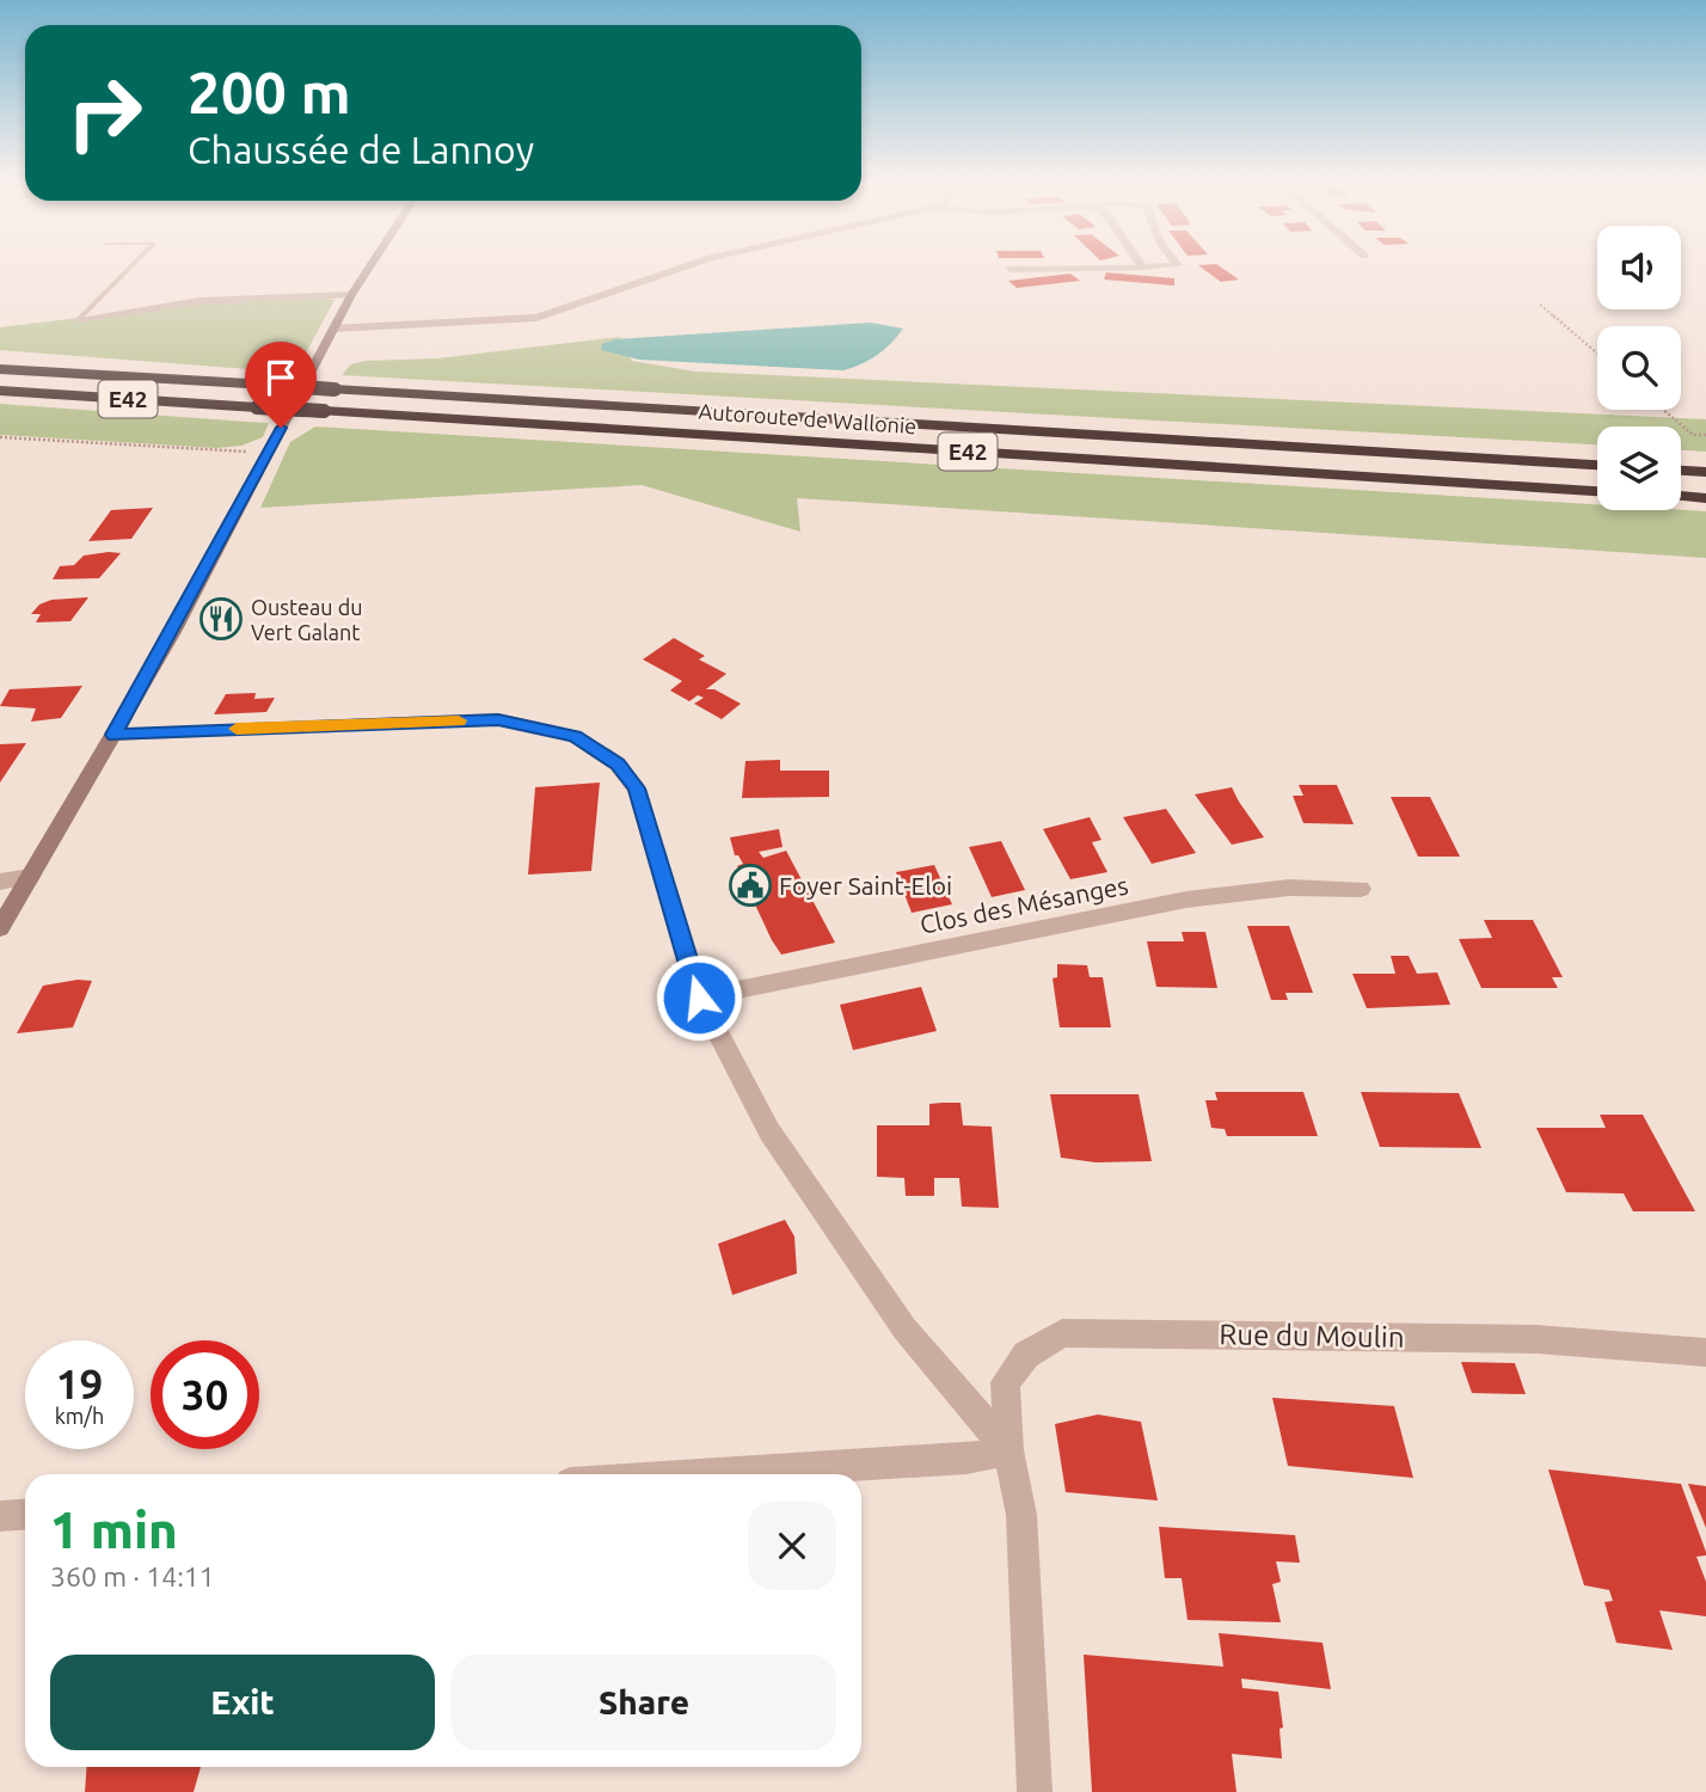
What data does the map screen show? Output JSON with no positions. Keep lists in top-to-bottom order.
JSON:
{
  "streets": {
    "highway": ["E42", "Autoroute de Wallonie"],
    "street": ["Clos des Mésanges", "Rue du Moulin"]
  },
  "places": {
    "restaurant": ["Ousteau du Vert Galant"],
    "public building": ["Foyer Saint-Eloi"]
  },
  "page": {
    "turn": ["200 m", "Chaussée de Lannoy"],
    "speed": "19 km/h",
    "limit": "30",
    "heading": ["1 min", "360 m · 14:11"],
    "buttons": ["Exit", "Share"]
  }
}
